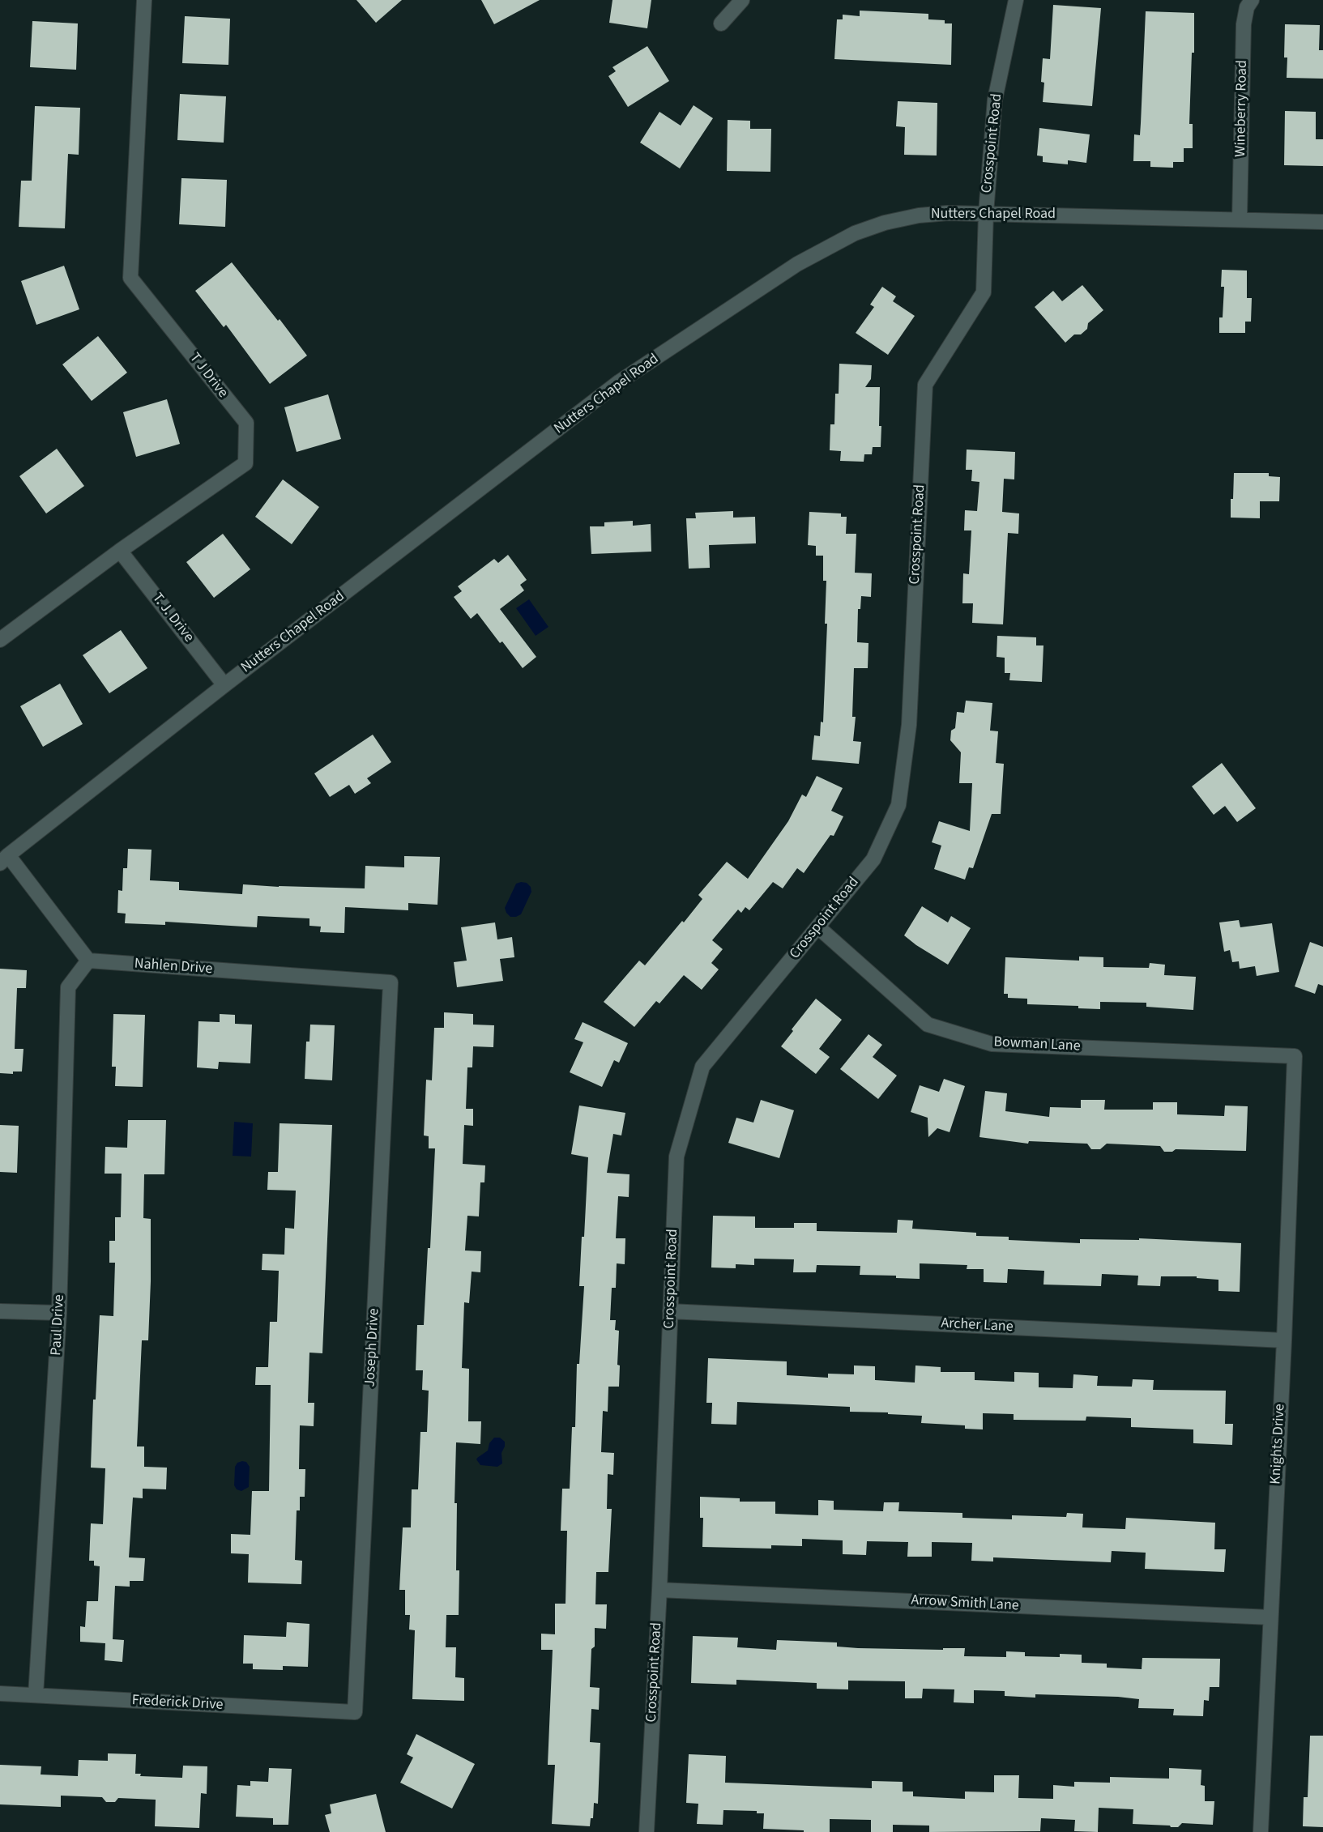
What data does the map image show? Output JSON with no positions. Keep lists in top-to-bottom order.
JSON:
{
  "streets": {
    "street": [
      "Wineberry Road",
      "Crosspoint Road",
      "Nutters Chapel Road",
      "T J Drive",
      "T. J. Drive",
      "Nahlen Drive",
      "Bowman Lane",
      "Paul Drive",
      "Archer Lane",
      "Joseph Drive",
      "Knights Drive",
      "Arrow Smith Lane",
      "Frederick Drive"
    ]
  },
  "crossings": [
    ["Wineberry Road", "Nutters Chapel Road"],
    ["Crosspoint Road", "Nutters Chapel Road"],
    ["Crosspoint Road", "Bowman Lane"],
    ["Crosspoint Road", "Archer Lane"],
    ["Crosspoint Road", "Arrow Smith Lane"],
    ["Nutters Chapel Road", "T. J. Drive"],
    ["T J Drive", "T. J. Drive"],
    ["Nahlen Drive", "Paul Drive"],
    ["Nahlen Drive", "Joseph Drive"],
    ["Bowman Lane", "Knights Drive"],
    ["Paul Drive", "Frederick Drive"],
    ["Archer Lane", "Knights Drive"],
    ["Joseph Drive", "Frederick Drive"],
    ["Knights Drive", "Arrow Smith Lane"]
  ]
}
